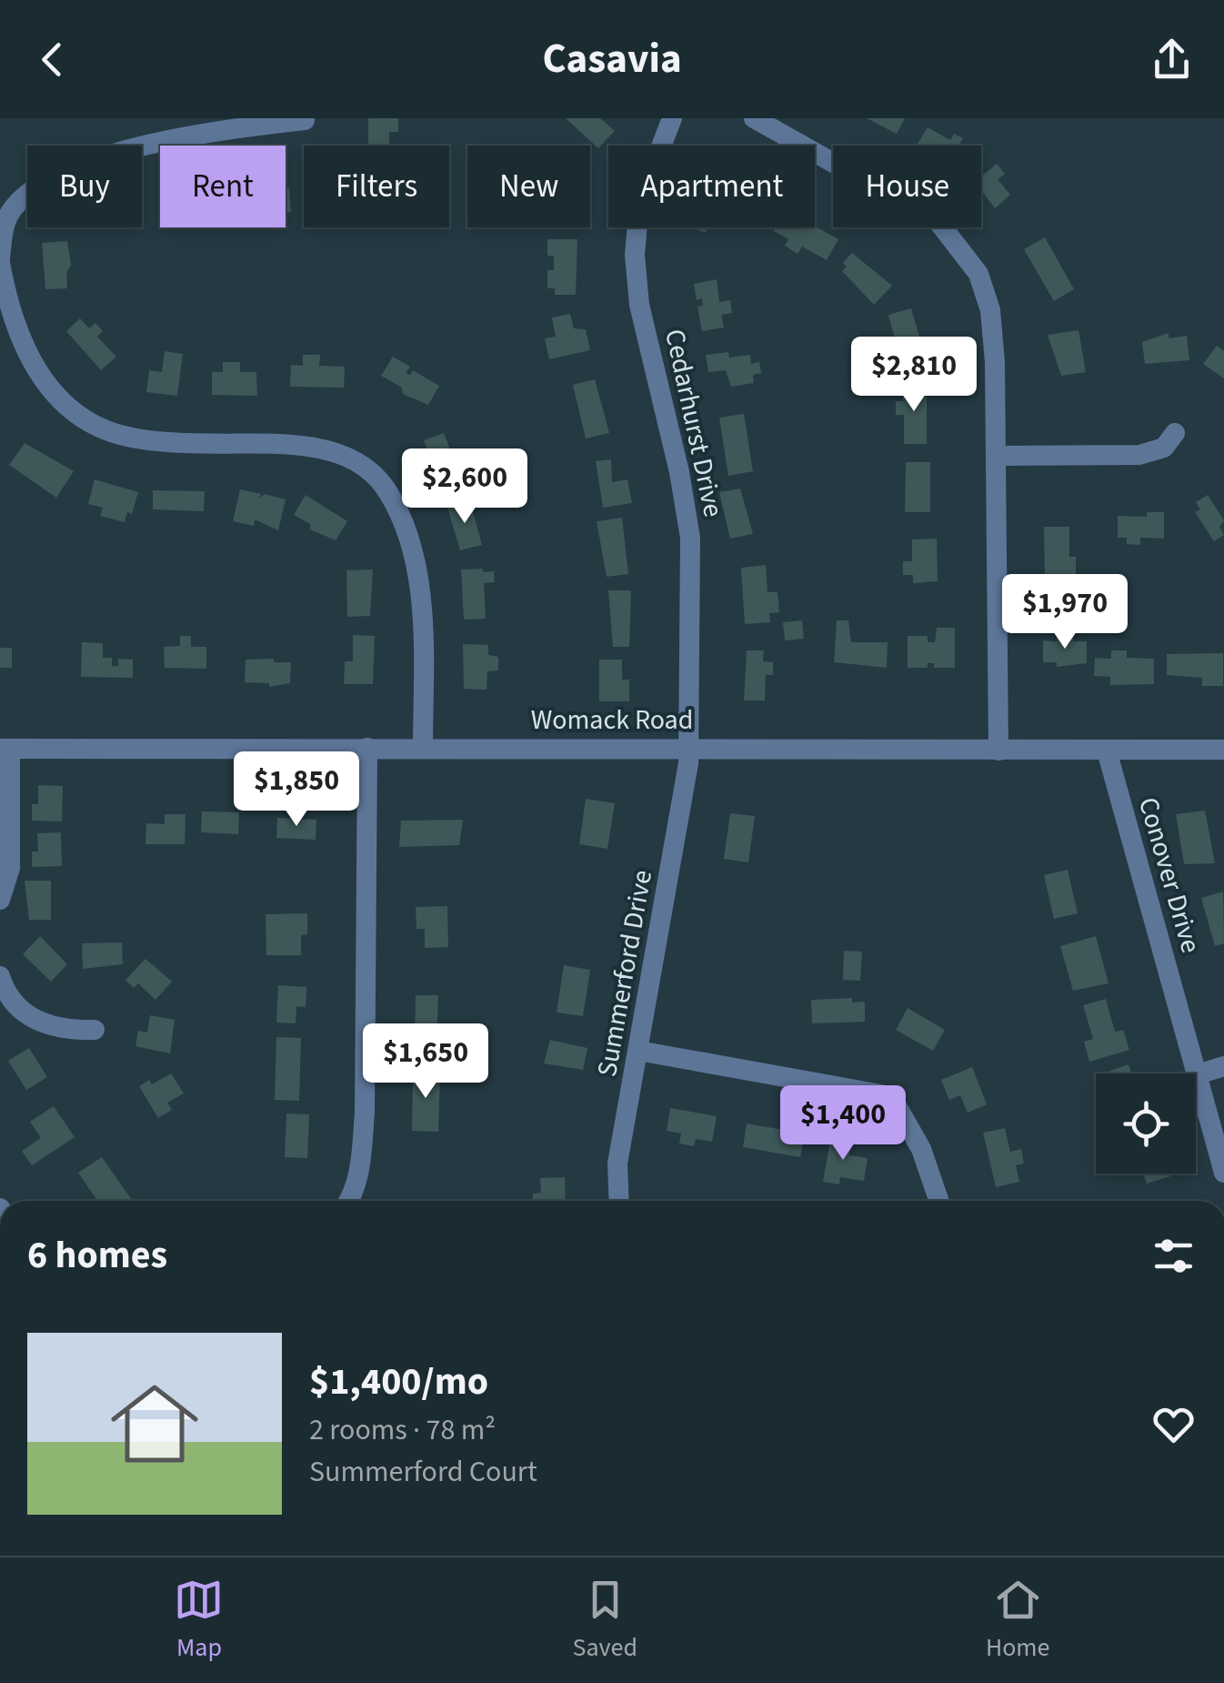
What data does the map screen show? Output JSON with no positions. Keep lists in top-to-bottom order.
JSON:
{
  "streets": {
    "street": [
      "Cedarhurst Drive",
      "Womack Road",
      "Conover Drive",
      "Summerford Drive"
    ]
  },
  "crossings": [
    ["Cedarhurst Drive", "Womack Road"],
    ["Cedarhurst Drive", "Summerford Drive"],
    ["Womack Road", "Conover Drive"],
    ["Womack Road", "Summerford Drive"]
  ],
  "page": {
    "header": "Casavia",
    "chip": [
      "Buy",
      "Rent",
      "Filters",
      "New",
      "Apartment",
      "House"
    ],
    "price": [
      "$2,810",
      "$2,600",
      "$1,970",
      "$1,850",
      "$1,650",
      "$1,400"
    ],
    "heading": "6 homes",
    "list": [
      {
        "name": "$1,400/mo",
        "note": "2 rooms · 78 m² · Summerford Court"
      }
    ],
    "tabs": ["Map", "Saved", "Home"]
  }
}
